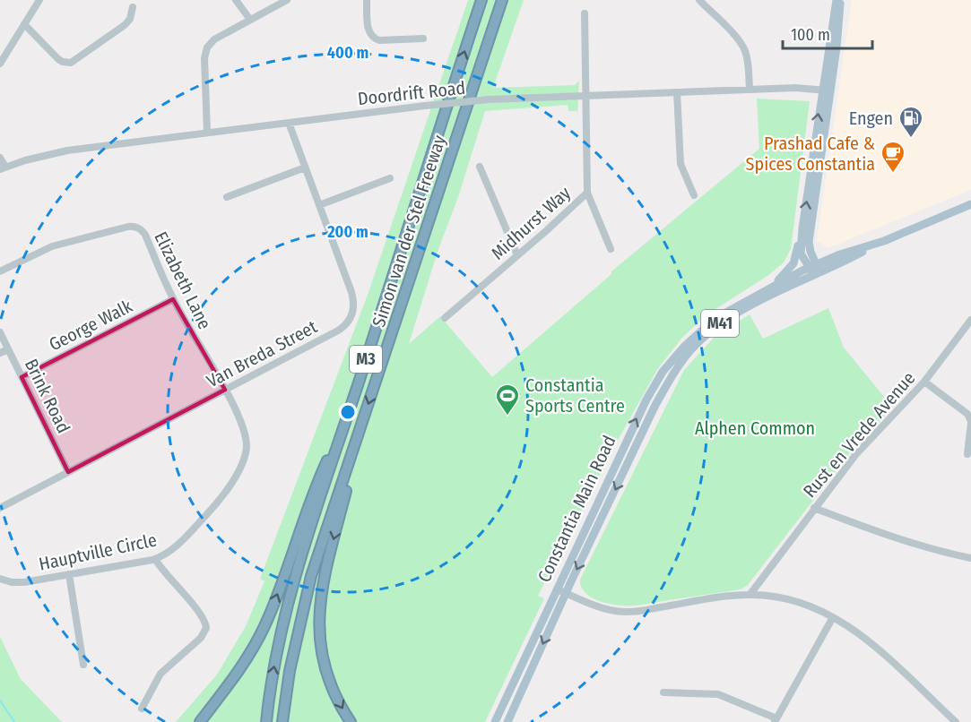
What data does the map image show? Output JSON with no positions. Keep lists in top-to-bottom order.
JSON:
{
  "streets": {
    "highway": ["Simon van der Stel Freeway", "M3"],
    "main road": ["M41", "Constantia Main Road"],
    "street": [
      "Doordrift Road",
      "Midhurst Way",
      "Elizabeth Lane",
      "George Walk",
      "Van Breda Street",
      "Brink Road",
      "Rust en Vrede Avenue",
      "Hauptville Circle"
    ]
  },
  "crossings": [
    ["Doordrift Road", "Midhurst Way"],
    ["Doordrift Road", "Van Breda Street"],
    ["Elizabeth Lane", "George Walk"],
    ["Elizabeth Lane", "Van Breda Street"],
    ["Elizabeth Lane", "Hauptville Circle"],
    ["George Walk", "Brink Road"],
    ["Van Breda Street", "Brink Road"],
    ["Van Breda Street", "Hauptville Circle"]
  ],
  "parks": ["Alphen Common"],
  "places": {
    "fuel station": ["Engen"],
    "cafe": ["Prashad Cafe & Spices Constantia"],
    "sports": ["Constantia Sports Centre"]
  },
  "scale_bar": "100 m",
  "rings": ["400 m", "200 m"]
}
